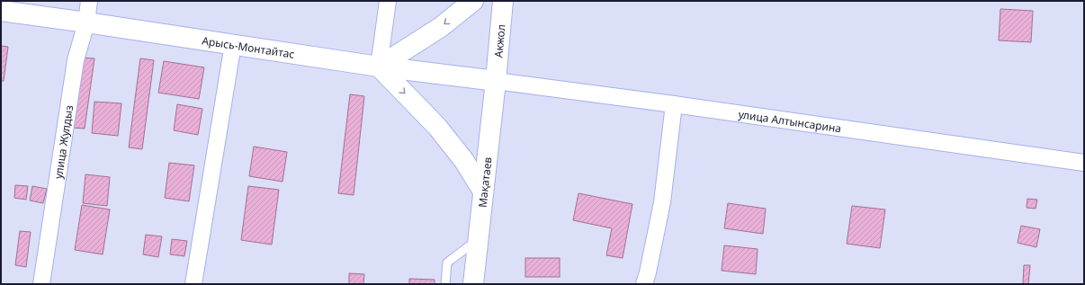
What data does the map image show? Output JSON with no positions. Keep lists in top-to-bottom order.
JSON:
{
  "streets": {
    "main road": ["Акжол", "Арысь-Монтайтас", "Мақатаев"],
    "street": ["улица Алтынсарина", "улица Жулдыз"]
  },
  "crossings": [
    ["Акжол", "Арысь-Монтайтас"],
    ["Акжол", "улица Алтынсарина"],
    ["Акжол", "Мақатаев"],
    ["Арысь-Монтайтас", "улица Алтынсарина"],
    ["Арысь-Монтайтас", "улица Жулдыз"],
    ["Арысь-Монтайтас", "Мақатаев"],
    ["улица Алтынсарина", "Мақатаев"]
  ]
}
